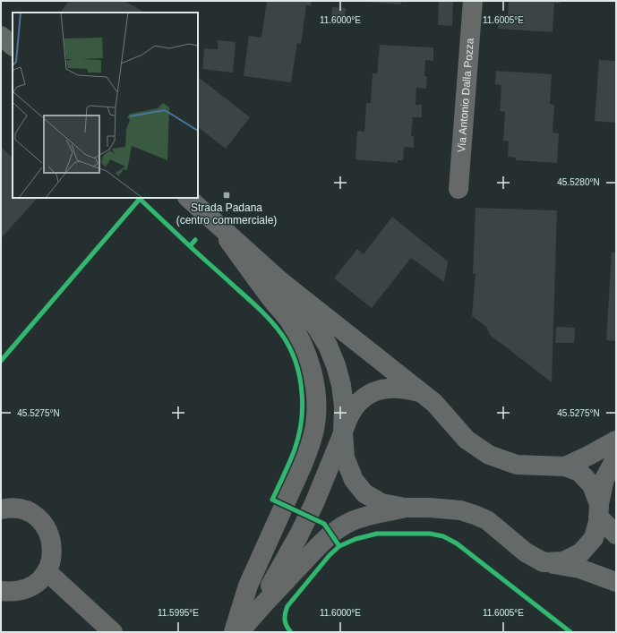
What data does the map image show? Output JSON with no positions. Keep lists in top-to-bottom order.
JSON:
{
  "streets": {
    "street": ["Via Antonio Dalla Pozza"]
  },
  "places": {
    "transit": ["Strada Padana (centro commerciale)"]
  },
  "coordinates": [
    "11.6000°E",
    "11.6005°E",
    "45.5280°N",
    "45.5275°N",
    "11.5995°E"
  ]
}
